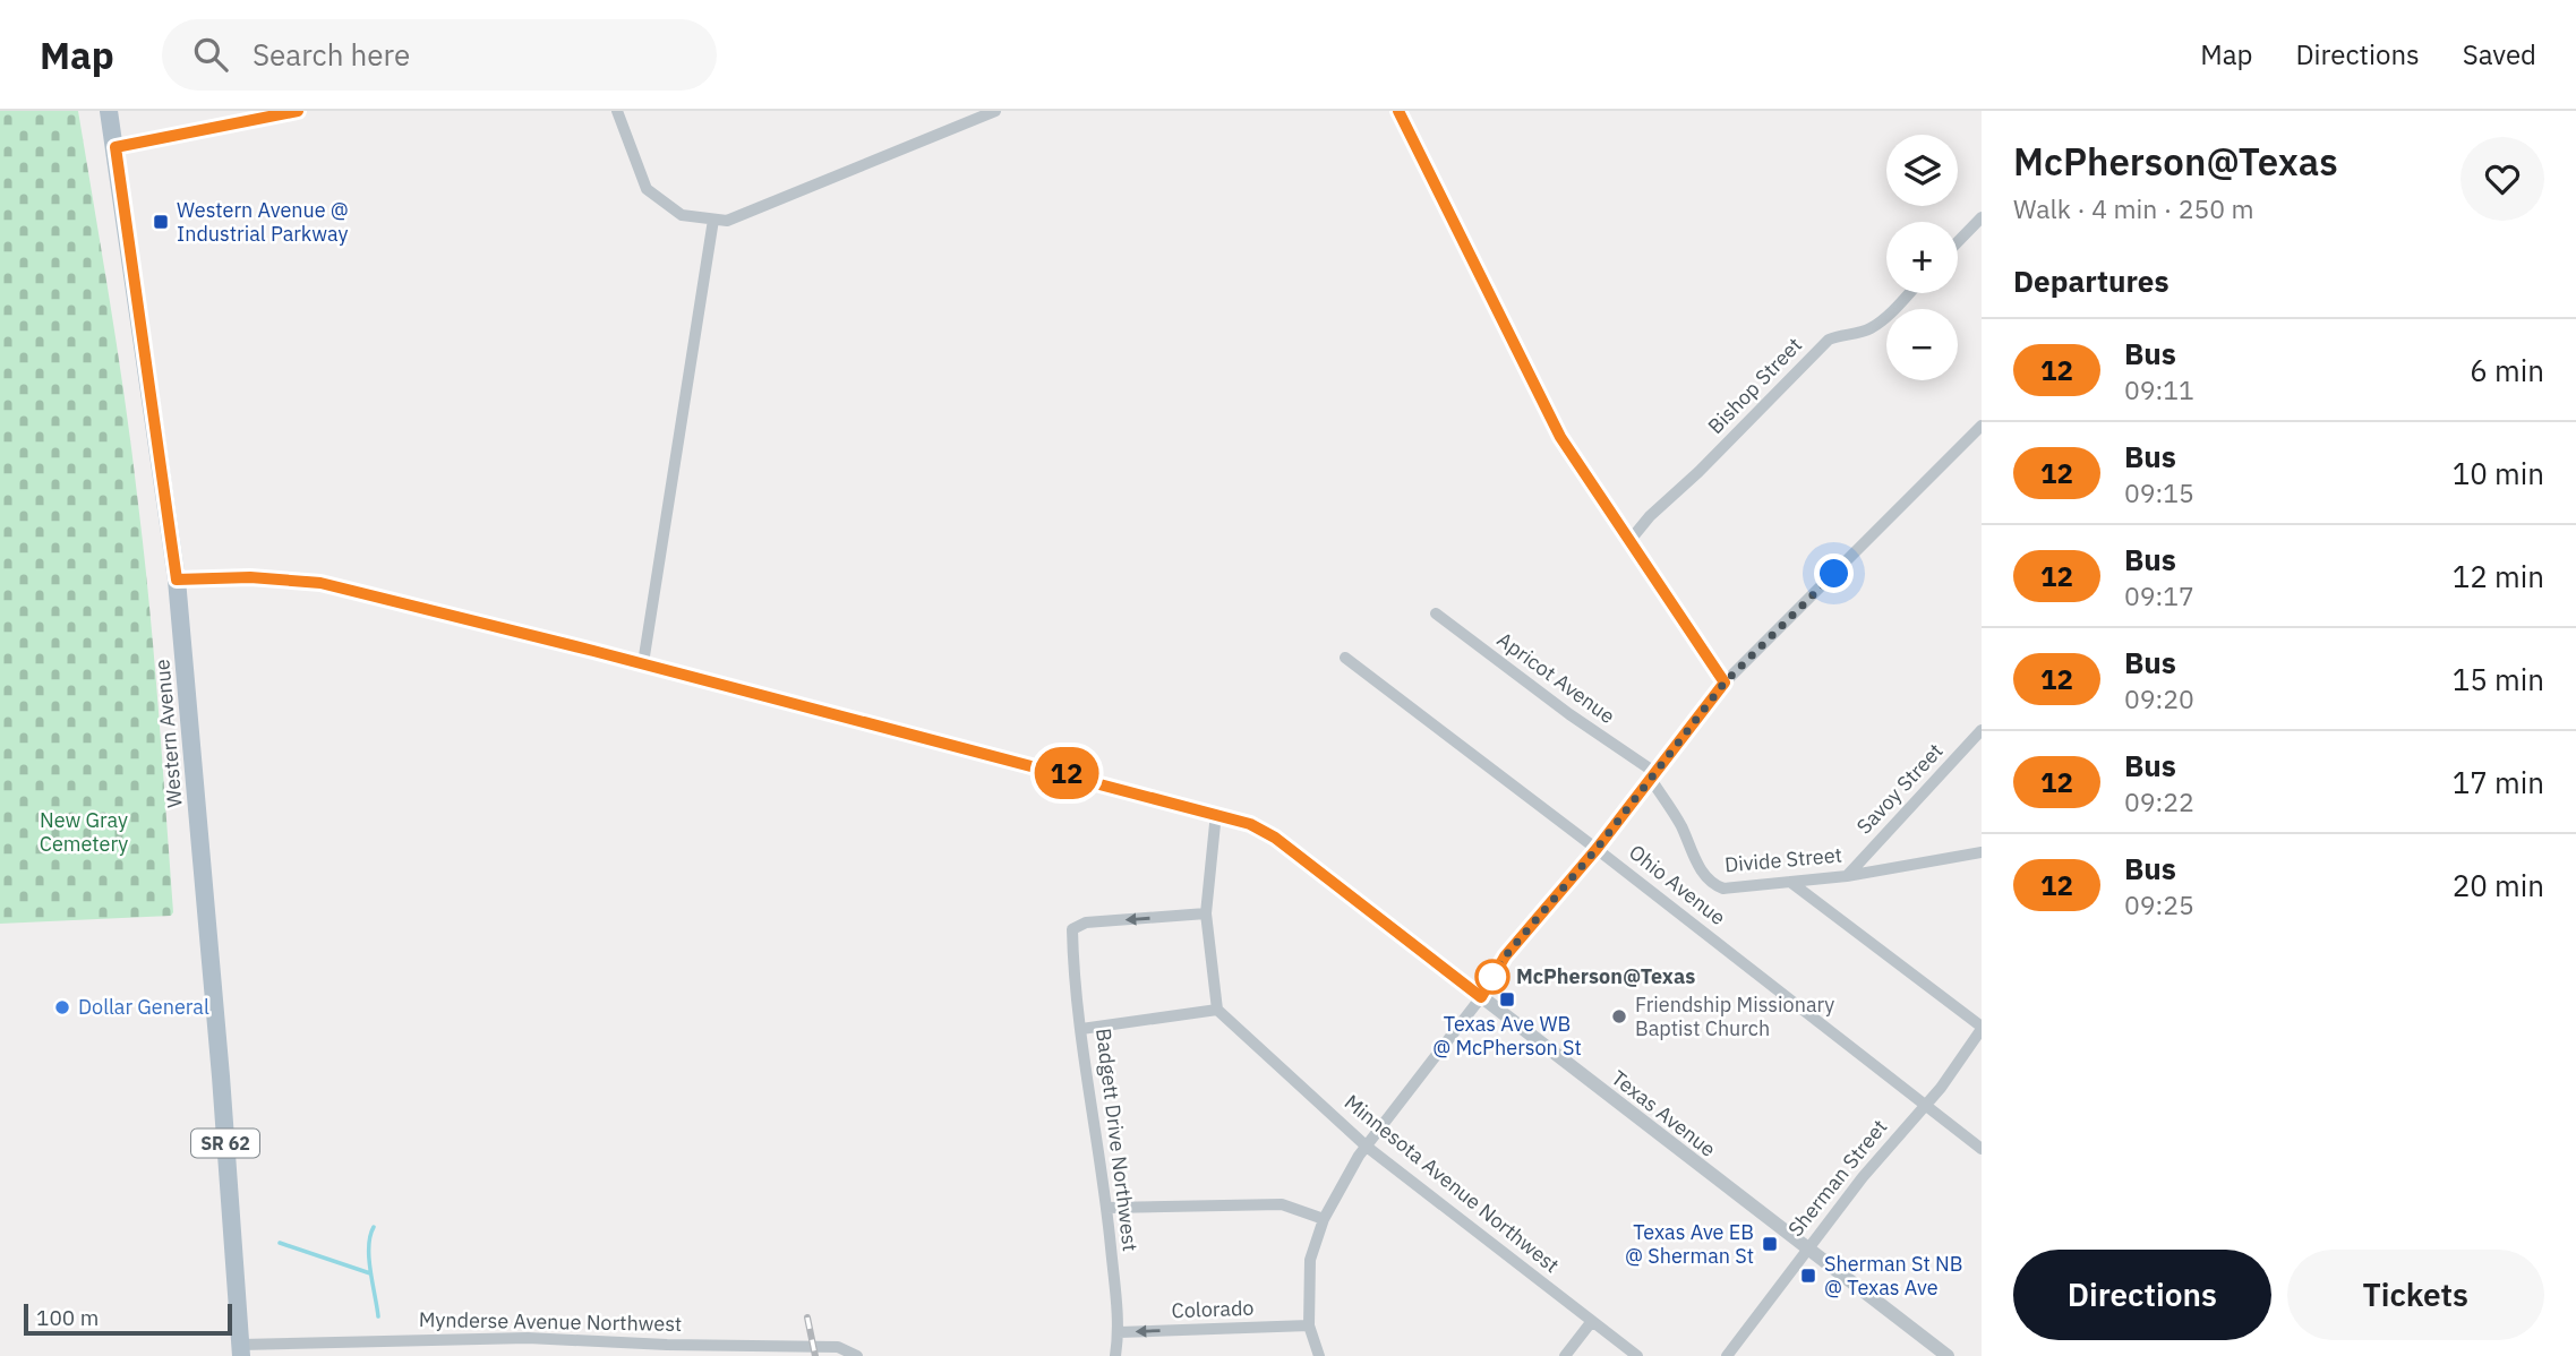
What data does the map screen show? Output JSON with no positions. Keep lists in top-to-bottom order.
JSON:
{
  "streets": {
    "main road": ["Western Avenue", "SR 62"],
    "street": [
      "Bishop Street",
      "Apricot Avenue",
      "Savoy Street",
      "Divide Street",
      "Ohio Avenue",
      "Texas Avenue",
      "Badgett Drive Northwest",
      "Sherman Street",
      "Minnesota Avenue Northwest",
      "Colorado",
      "Mynderse Avenue Northwest"
    ]
  },
  "crossings": [
    ["Apricot Avenue", "Divide Street"],
    ["Western Avenue", "Texas Avenue"],
    ["Western Avenue", "Mynderse Avenue Northwest"],
    ["Savoy Street", "Divide Street"],
    ["Ohio Avenue", "Sherman Street"],
    ["Texas Avenue", "Sherman Street"],
    ["Badgett Drive Northwest", "Colorado"]
  ],
  "one_way": ["Colorado"],
  "parks": ["New Gray Cemetery"],
  "places": {
    "transit": [
      "Western Avenue @ Industrial Parkway",
      "Texas Ave WB @ McPherson St",
      "Texas Ave EB @ Sherman St",
      "Sherman St NB @ Texas Ave"
    ],
    "other": ["McPherson@Texas", "Dollar General", "Friendship Missionary Baptist Church"]
  },
  "lines": ["bus line 12"],
  "scale_bar": "100 m",
  "page": {
    "header": "Map",
    "search": "Search here",
    "nav": ["Map", "Directions", "Saved"],
    "on_map": "12",
    "heading": [
      ["McPherson@Texas", "Walk · 4 min · 250 m"],
      "Departures"
    ],
    "map_buttons": ["+", "−"],
    "list": [
      {
        "mark": "12",
        "name": "Bus",
        "note": "09:11",
        "value": "6 min"
      },
      {
        "mark": "12",
        "name": "Bus",
        "note": "09:15",
        "value": "10 min"
      },
      {
        "mark": "12",
        "name": "Bus",
        "note": "09:17",
        "value": "12 min"
      },
      {
        "mark": "12",
        "name": "Bus",
        "note": "09:20",
        "value": "15 min"
      },
      {
        "mark": "12",
        "name": "Bus",
        "note": "09:22",
        "value": "17 min"
      },
      {
        "mark": "12",
        "name": "Bus",
        "note": "09:25",
        "value": "20 min"
      }
    ],
    "buttons": ["Directions", "Tickets"],
    "scale": "100 m"
  }
}
